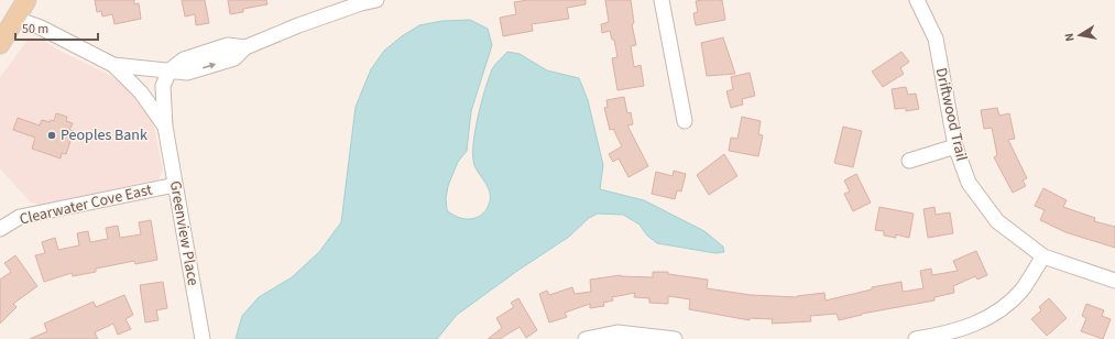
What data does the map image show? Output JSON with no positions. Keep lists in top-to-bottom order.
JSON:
{
  "streets": {
    "street": ["Driftwood Trail", "Clearwater Cove East", "Greenview Place"]
  },
  "crossings": [
    ["Clearwater Cove East", "Greenview Place"]
  ],
  "places": ["Peoples Bank"],
  "scale_bar": "50 m",
  "north": "left"
}
